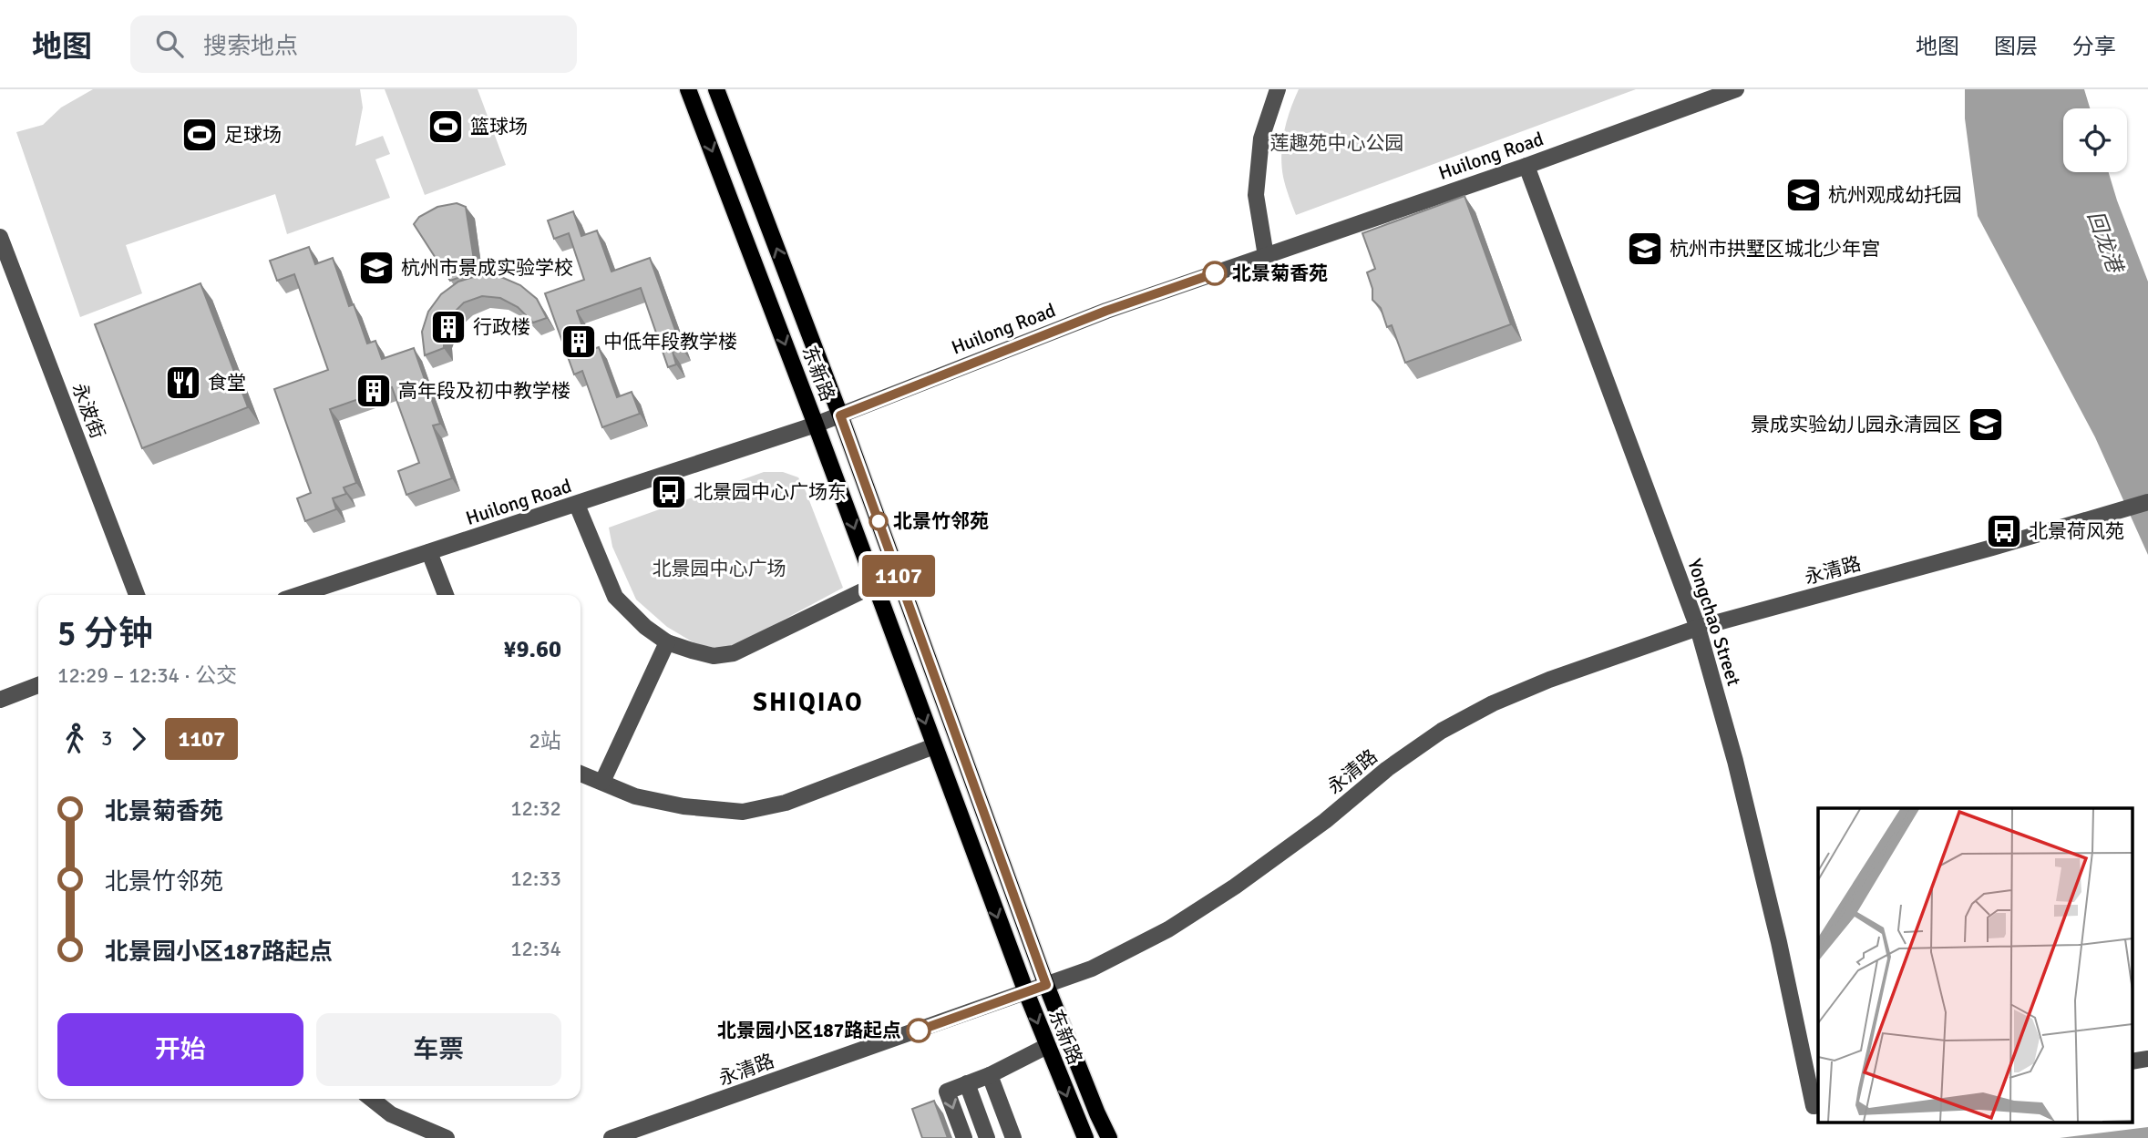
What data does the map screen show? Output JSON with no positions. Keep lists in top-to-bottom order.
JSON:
{
  "streets": {
    "main road": ["东新路"],
    "street": [
      "Huilong Road",
      "永波街",
      "永清路",
      "Yongchao Street"
    ]
  },
  "crossings": [
    ["Huilong Road", "东新路"],
    ["Huilong Road", "Yongchao Street"],
    ["东新路", "永清路"],
    ["永清路", "Yongchao Street"]
  ],
  "districts": ["SHIQIAO"],
  "water": ["回龙港"],
  "parks": ["莲趣苑中心公园", "北景园中心广场"],
  "places": {
    "sports": ["篮球场", "足球场"],
    "school or university": [
      "杭州观成幼托园",
      "杭州市拱墅区城北少年宫",
      "杭州市景成实验学校",
      "景成实验幼儿园永清园区"
    ],
    "other": ["北景菊香苑", "北景竹邻苑", "北景园小区187路起点"],
    "building": ["行政楼", "中低年段教学楼", "高年段及初中教学楼"],
    "restaurant": ["食堂"],
    "bus stop": ["北景园中心广场东", "北景荷风苑"]
  },
  "lines": ["bus line 1107"],
  "page": {
    "header": "地图",
    "search": "搜索地点",
    "nav": ["地图", "图层", "分享"],
    "on_map": "1107",
    "heading": ["5 分钟", "12:29 – 12:34 · 公交", "¥9.60"],
    "legs": ["3", "1107", "2站"],
    "list": [
      {
        "name": "北景菊香苑",
        "value": "12:32"
      },
      {
        "name": "北景竹邻苑",
        "value": "12:33"
      },
      {
        "name": "北景园小区187路起点",
        "value": "12:34"
      }
    ],
    "buttons": ["开始", "车票"]
  }
}
